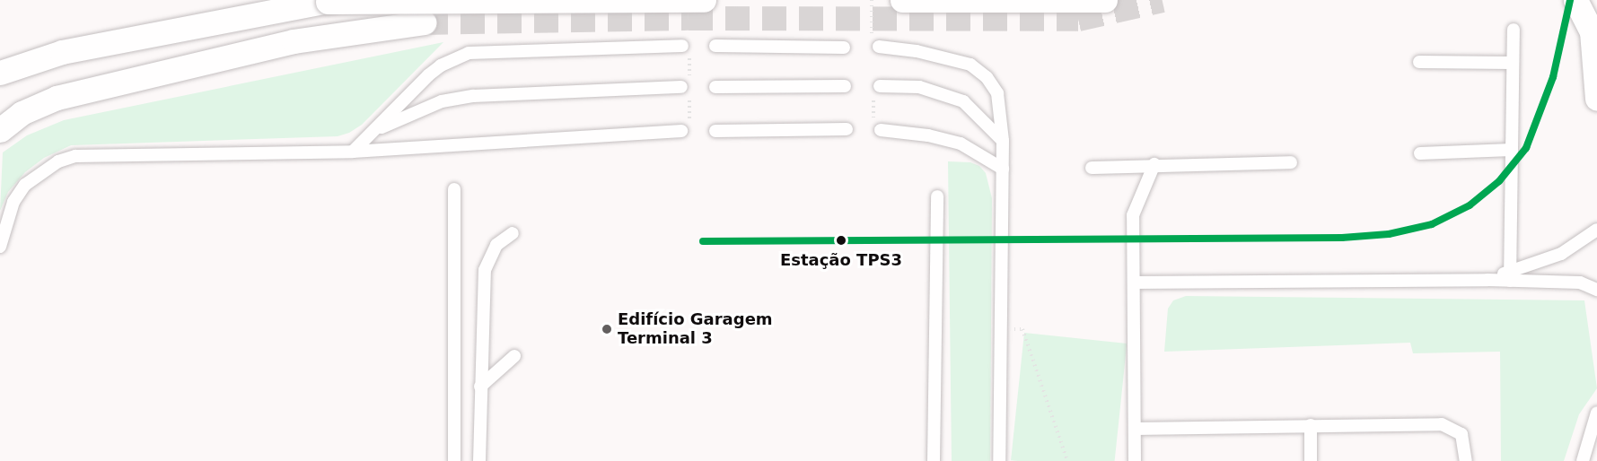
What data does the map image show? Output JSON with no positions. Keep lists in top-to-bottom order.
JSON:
{
  "places": ["Estação TPS3", "Edifício Garagem Terminal 3"]
}
